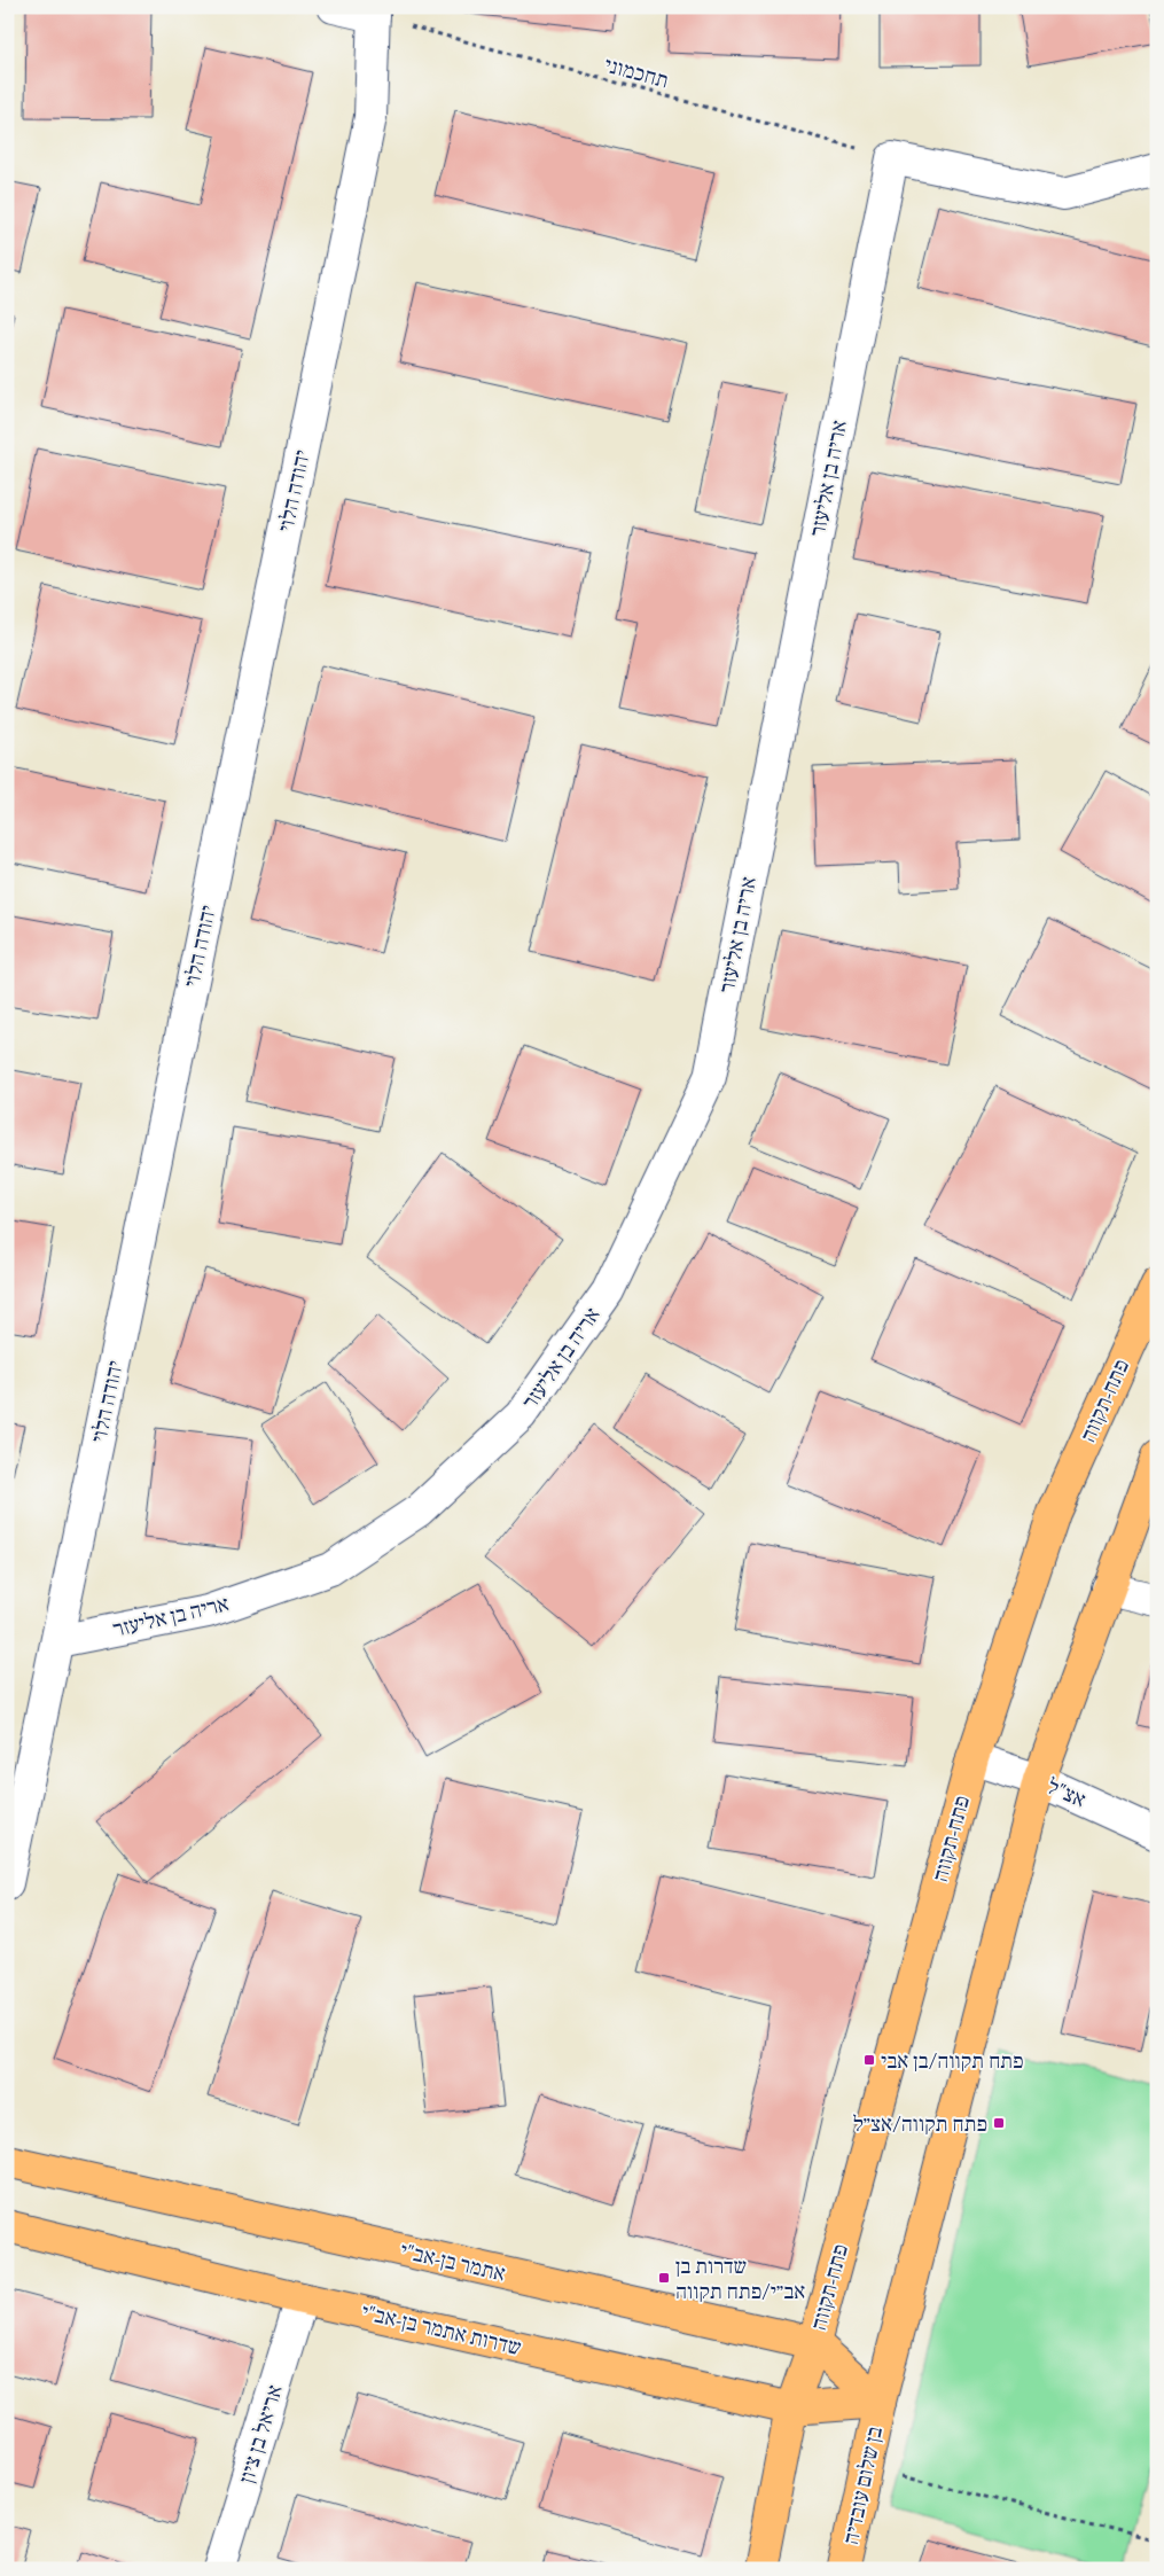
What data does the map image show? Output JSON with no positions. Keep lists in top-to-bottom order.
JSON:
{
  "streets": {
    "main road": [
      "פתח-תקווה",
      "אתמר בן-אב\"י",
      "שדרות אתמר בן-אב\"י",
      "בן שלום עובדיה"
    ],
    "street": [
      "אריה בן אליעזר",
      "יהודה הלוי",
      "אצ\"ל",
      "אריאל בן ציון"
    ],
    "path": ["תחכמוני"]
  },
  "crossings": [
    ["תחכמוני", "אריה בן אליעזר"],
    ["תחכמוני", "יהודה הלוי"],
    ["אריה בן אליעזר", "יהודה הלוי"],
    ["פתח-תקווה", "אצ\"ל"],
    ["פתח-תקווה", "אתמר בן-אב\"י"],
    ["פתח-תקווה", "שדרות אתמר בן-אב\"י"],
    ["אתמר בן-אב\"י", "שדרות אתמר בן-אב\"י"],
    ["אתמר בן-אב\"י", "בן שלום עובדיה"],
    ["שדרות אתמר בן-אב\"י", "אריאל בן ציון"],
    ["שדרות אתמר בן-אב\"י", "בן שלום עובדיה"]
  ],
  "places": {
    "transit": ["פתח תקווה/בן אבי", "פתח תקווה/אצ״ל", "שדרות בן אב״י/פתח תקווה"]
  }
}
